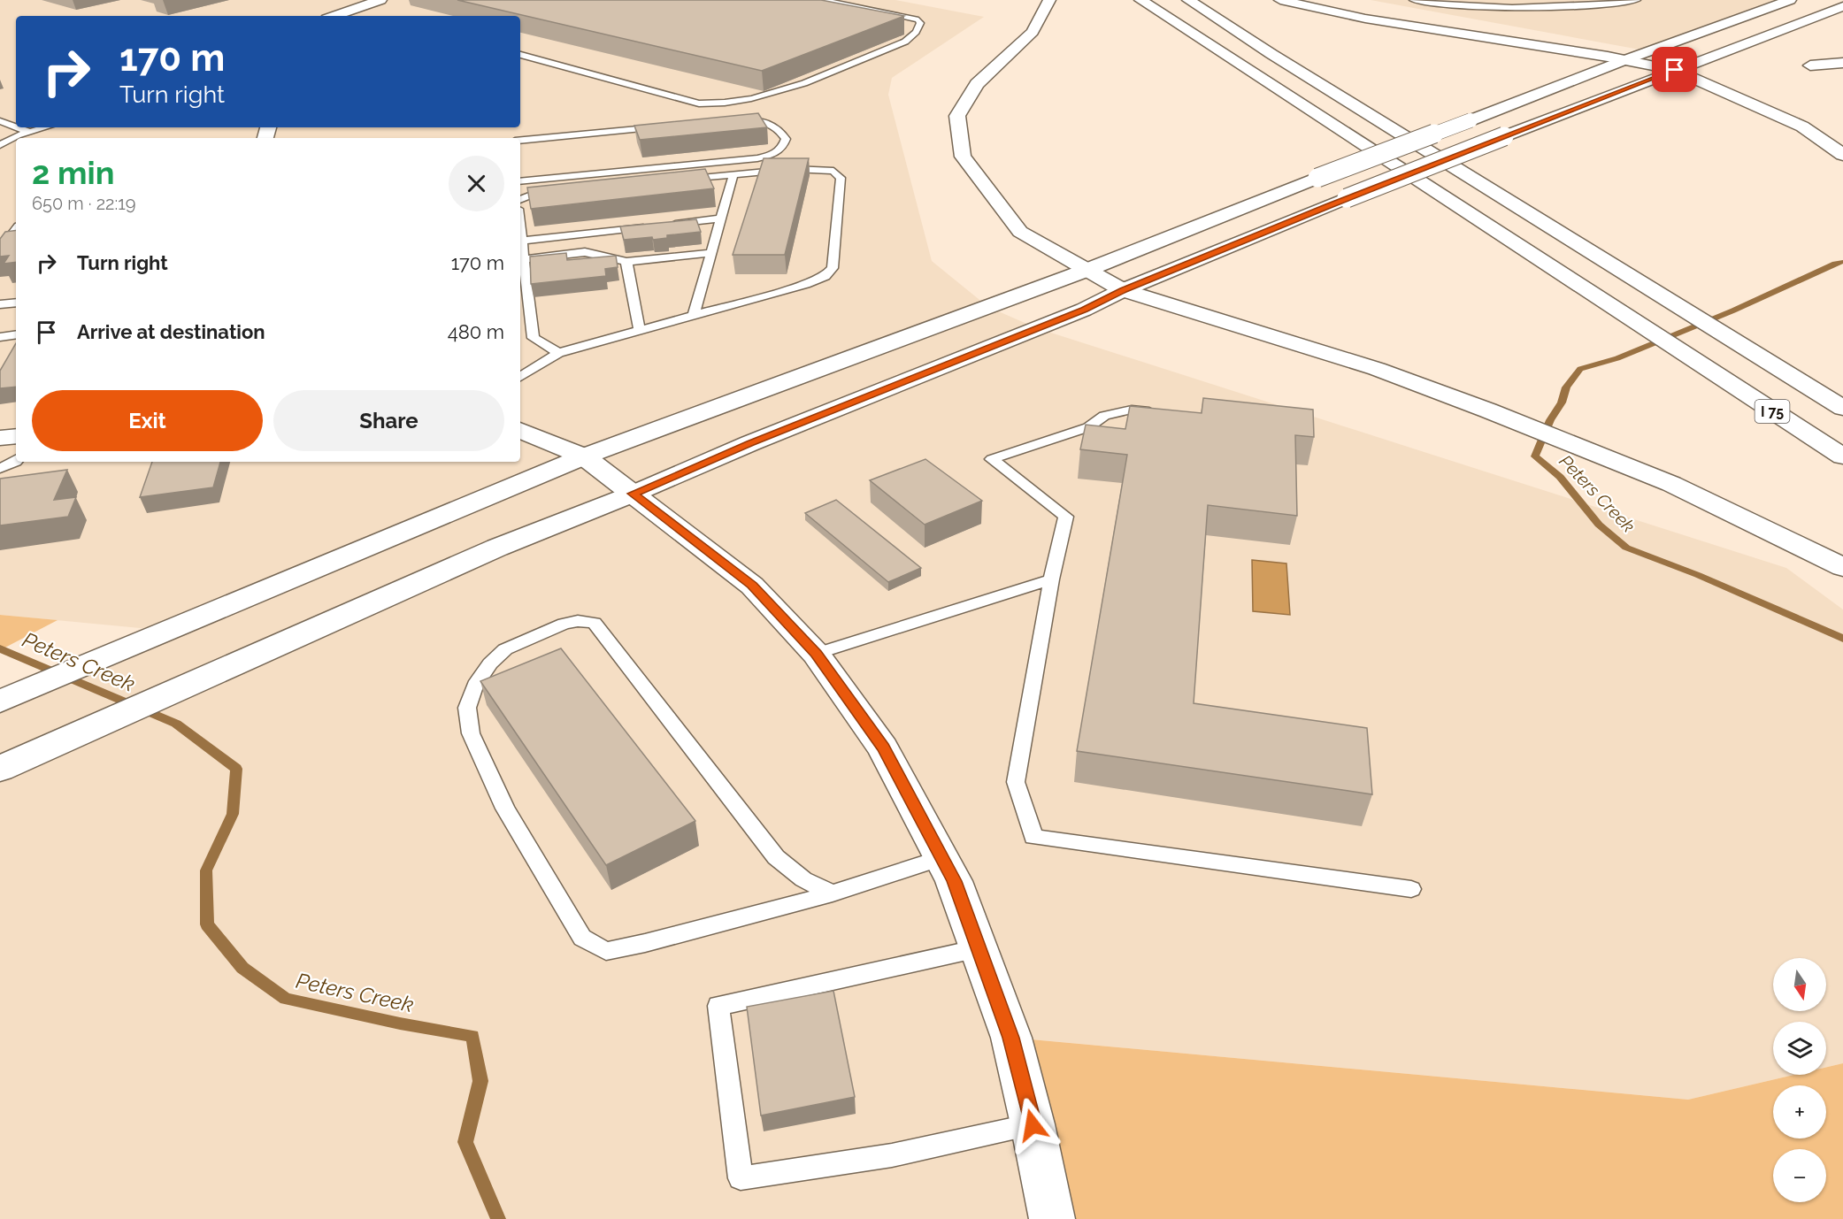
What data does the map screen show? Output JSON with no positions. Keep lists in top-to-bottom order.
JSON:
{
  "streets": {
    "main road": ["I 75"]
  },
  "water": ["Peters Creek"],
  "north": "bottom",
  "page": {
    "turn": ["170 m", "Turn right"],
    "heading": ["2 min", "650 m · 22:19"],
    "list": [
      {
        "name": "Turn right",
        "value": "170 m"
      },
      {
        "name": "Arrive at destination",
        "value": "480 m"
      }
    ],
    "buttons": ["Exit", "Share"],
    "map_buttons": ["+", "−"]
  }
}
